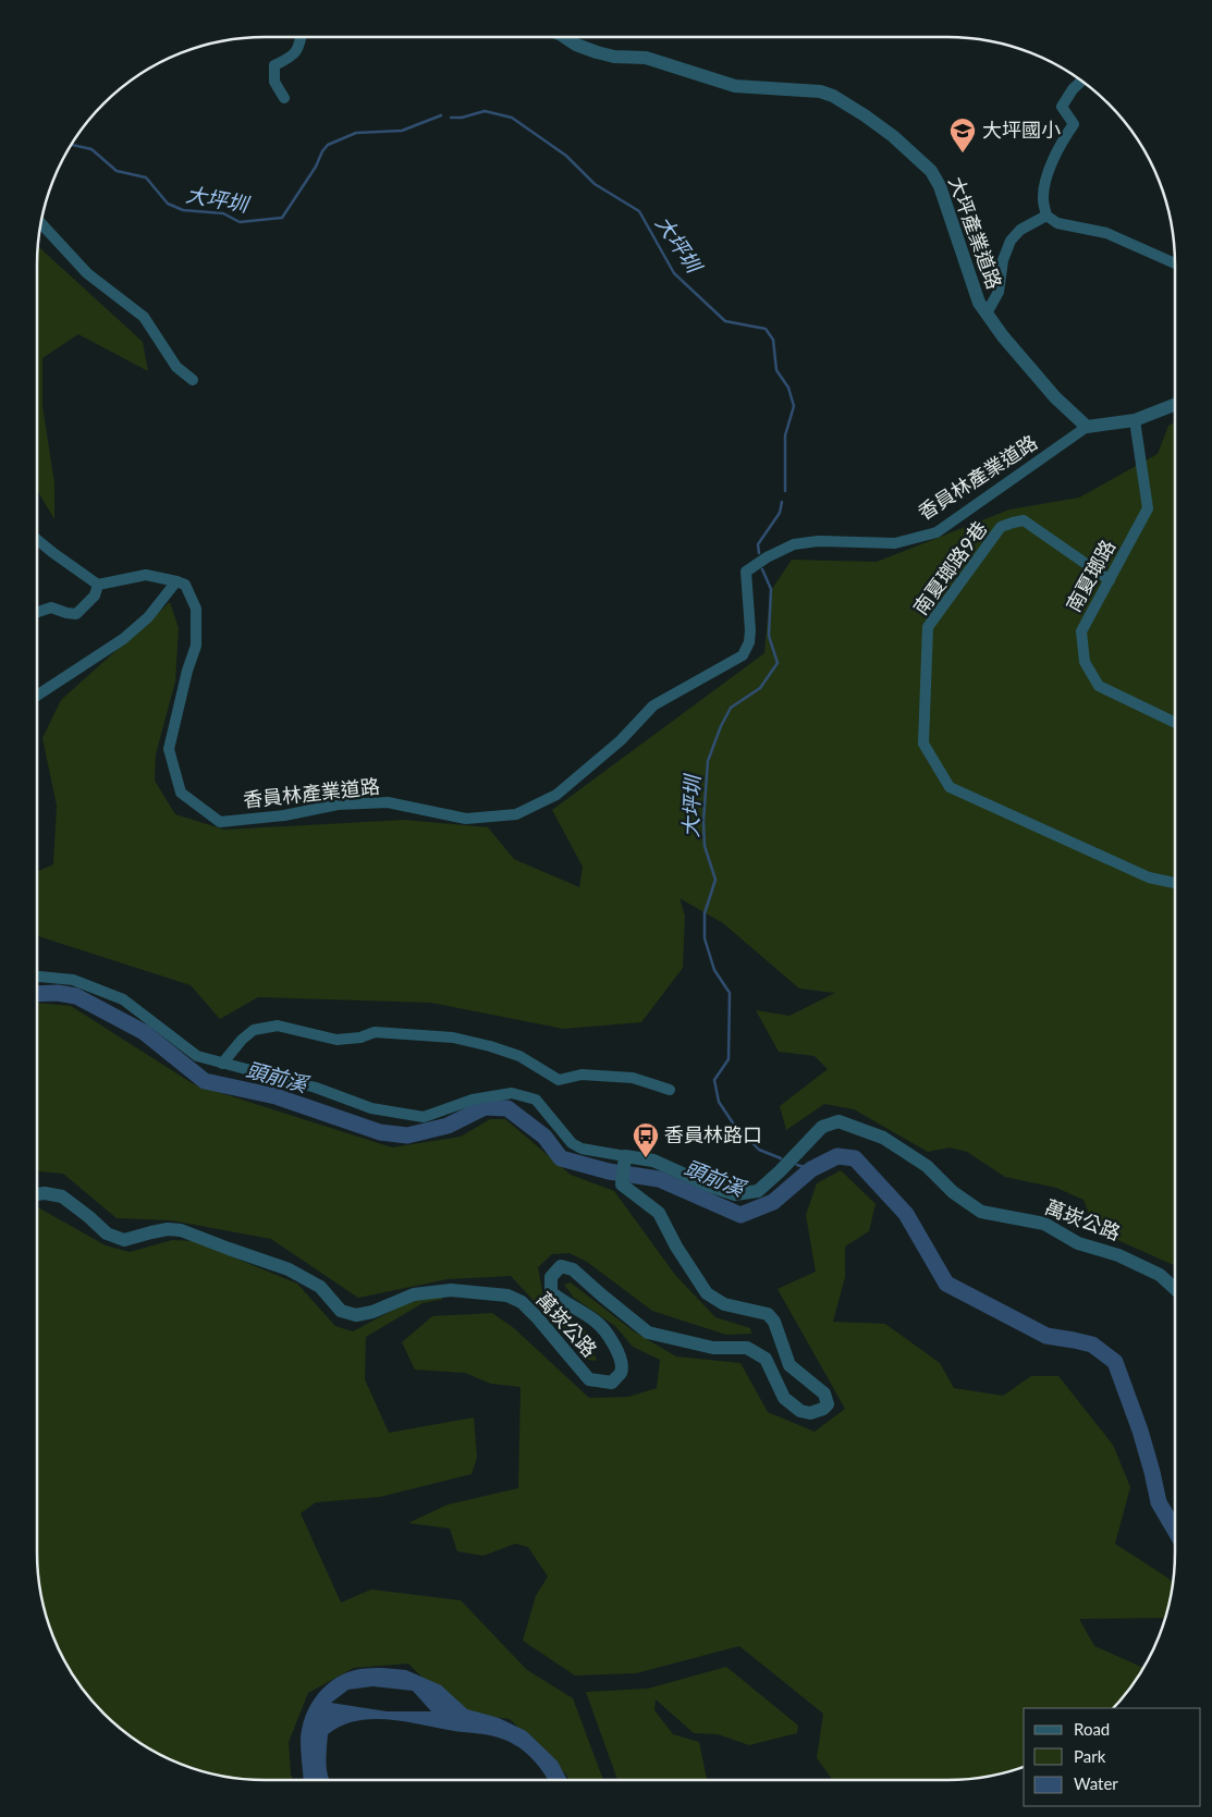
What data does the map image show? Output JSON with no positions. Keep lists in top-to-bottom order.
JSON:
{
  "streets": {
    "street": [
      "大坪產業道路",
      "香員林產業道路",
      "南夏瑯路9巷",
      "南夏瑯路",
      "萬崁公路"
    ]
  },
  "crossings": [
    ["大坪產業道路", "香員林產業道路"],
    ["南夏瑯路9巷", "南夏瑯路"]
  ],
  "water": ["大坪圳", "頭前溪"],
  "places": {
    "school or university": ["大坪國小"],
    "bus stop": ["香員林路口"]
  },
  "legend": ["Road", "Park", "Water"]
}
